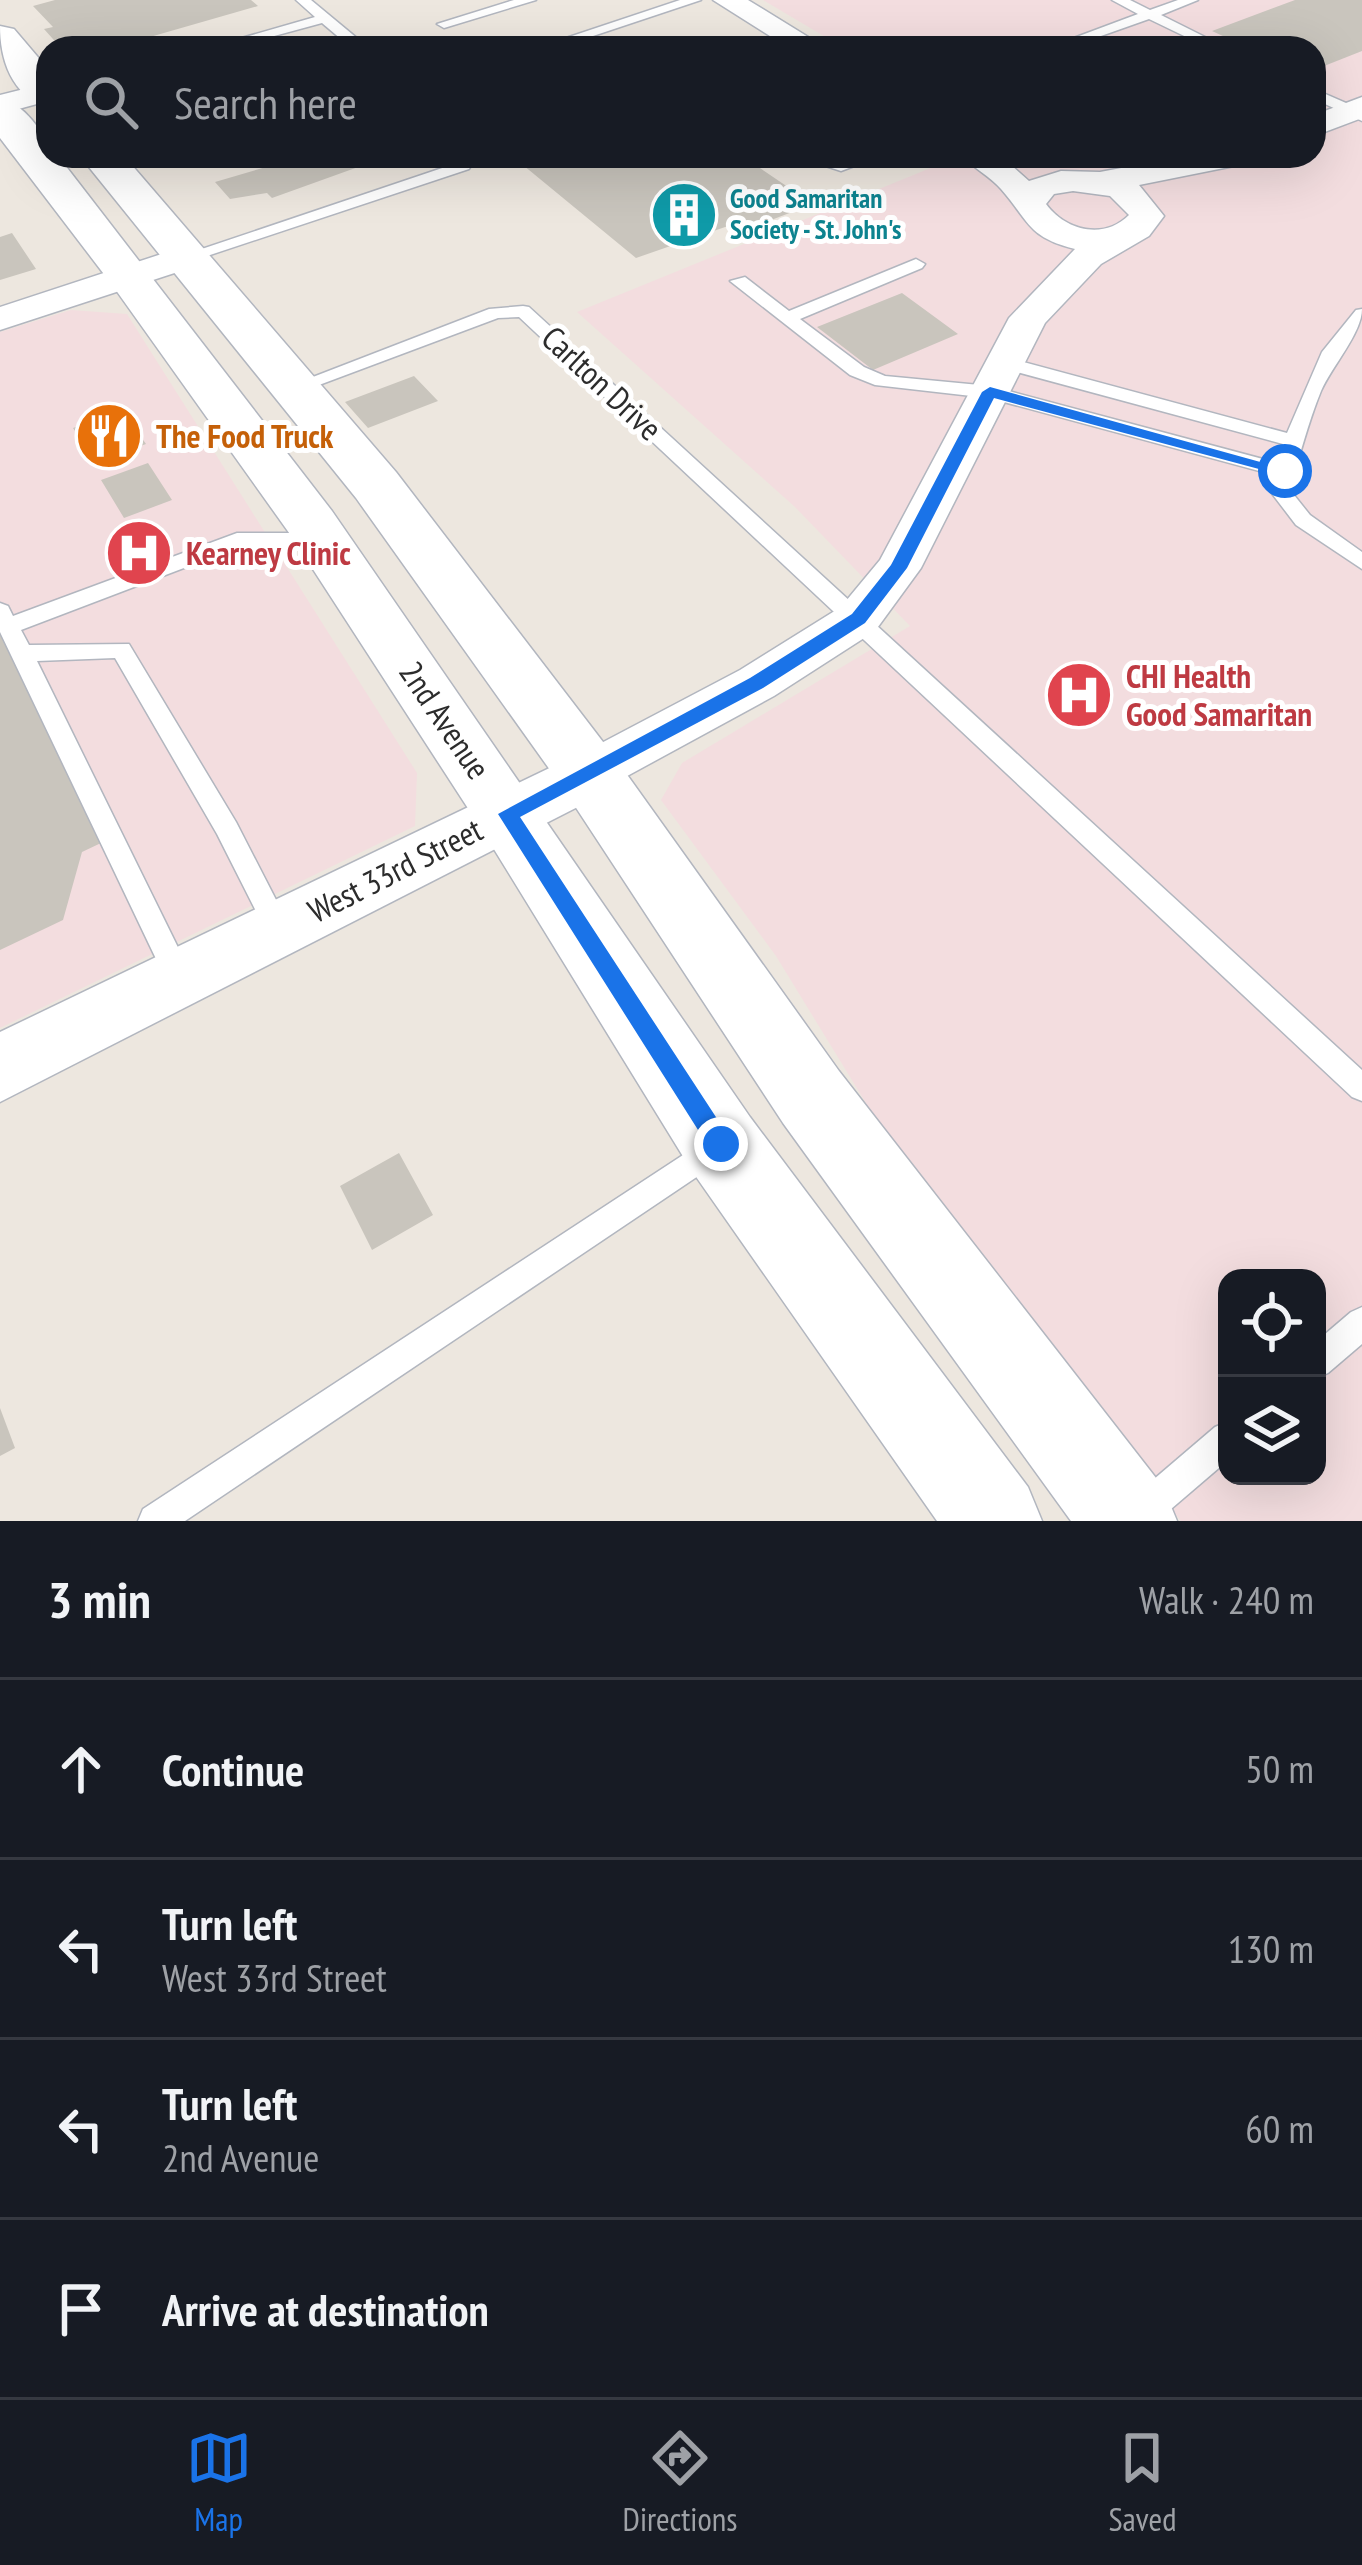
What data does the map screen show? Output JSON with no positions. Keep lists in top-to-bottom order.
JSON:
{
  "streets": {
    "main road": ["2nd Avenue"],
    "street": ["West 33rd Street"],
    "lane": ["Carlton Drive"]
  },
  "crossings": [
    ["Carlton Drive", "2nd Avenue"],
    ["Carlton Drive", "West 33rd Street"],
    ["2nd Avenue", "West 33rd Street"]
  ],
  "places": {
    "building": ["Good Samaritan Society - St. John's"],
    "restaurant": ["The Food Truck"],
    "hospital": ["Kearney Clinic", "CHI Health Good Samaritan"]
  },
  "page": {
    "search": "Search here",
    "heading": ["3 min", "Walk · 240 m"],
    "list": [
      ["Continue", "50 m"],
      ["Turn left", "West 33rd Street", "130 m"],
      ["Turn left", "2nd Avenue", "60 m"],
      "Arrive at destination"
    ],
    "nav": ["Map", "Directions", "Saved"]
  }
}
